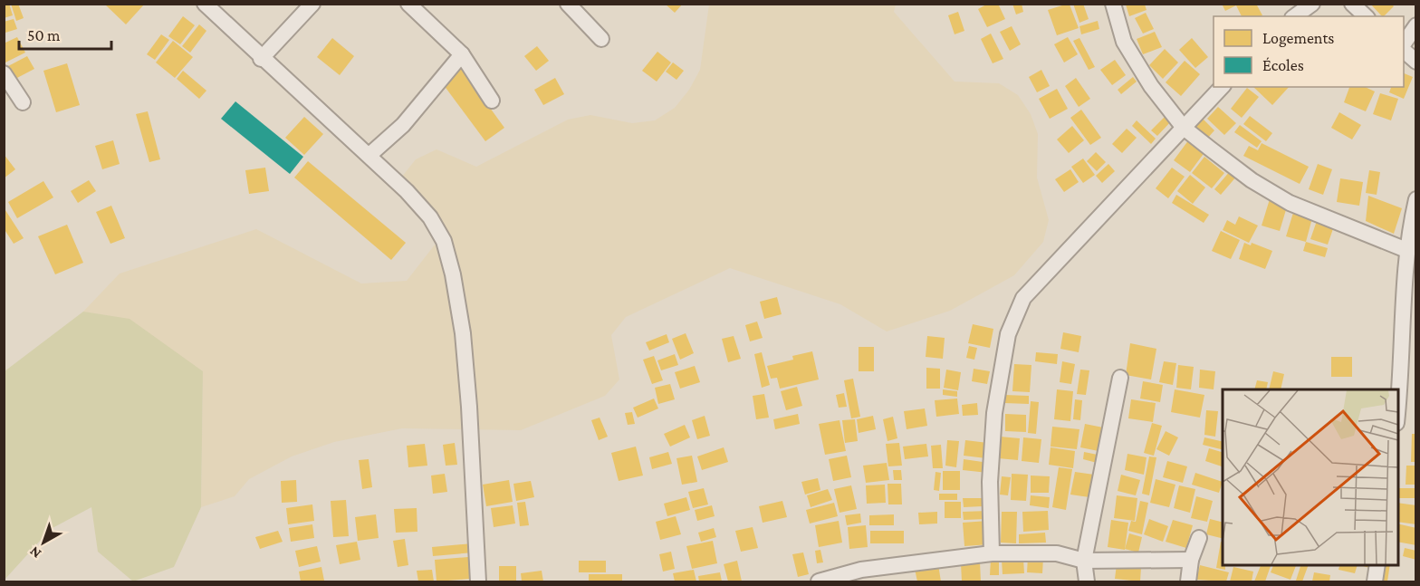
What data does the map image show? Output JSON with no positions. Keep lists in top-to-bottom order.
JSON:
{
  "legend": ["Logements", "Écoles"],
  "scale_bar": "50 m",
  "north": "bottom left"
}
